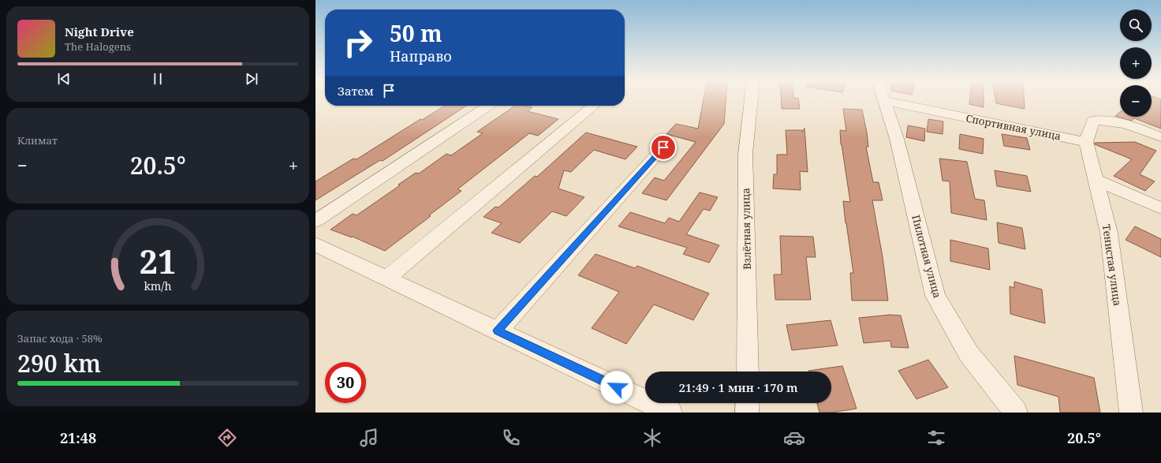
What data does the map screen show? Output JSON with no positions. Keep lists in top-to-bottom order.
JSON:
{
  "streets": {
    "street": [
      "Спортивная улица",
      "Взлётная улица",
      "Пилотная улица",
      "Тенистая улица"
    ]
  },
  "crossings": [
    ["Спортивная улица", "Пилотная улица"],
    ["Спортивная улица", "Тенистая улица"]
  ],
  "page": {
    "map_buttons": ["+", "−"],
    "turn": ["50 m", "Направо"],
    "song": ["Night Drive", "The Halogens"],
    "then": "Затем",
    "tile": [
      "Климат",
      ["Запас хода · 58%", "290 km"]
    ],
    "heat": ["−", "20.5°", "+"],
    "limit": "30",
    "trip": "21:49 · 1 мин · 170 m",
    "tabs": ["21:48", "20.5°"],
    "gauge": ["21", "km/h"]
  }
}
